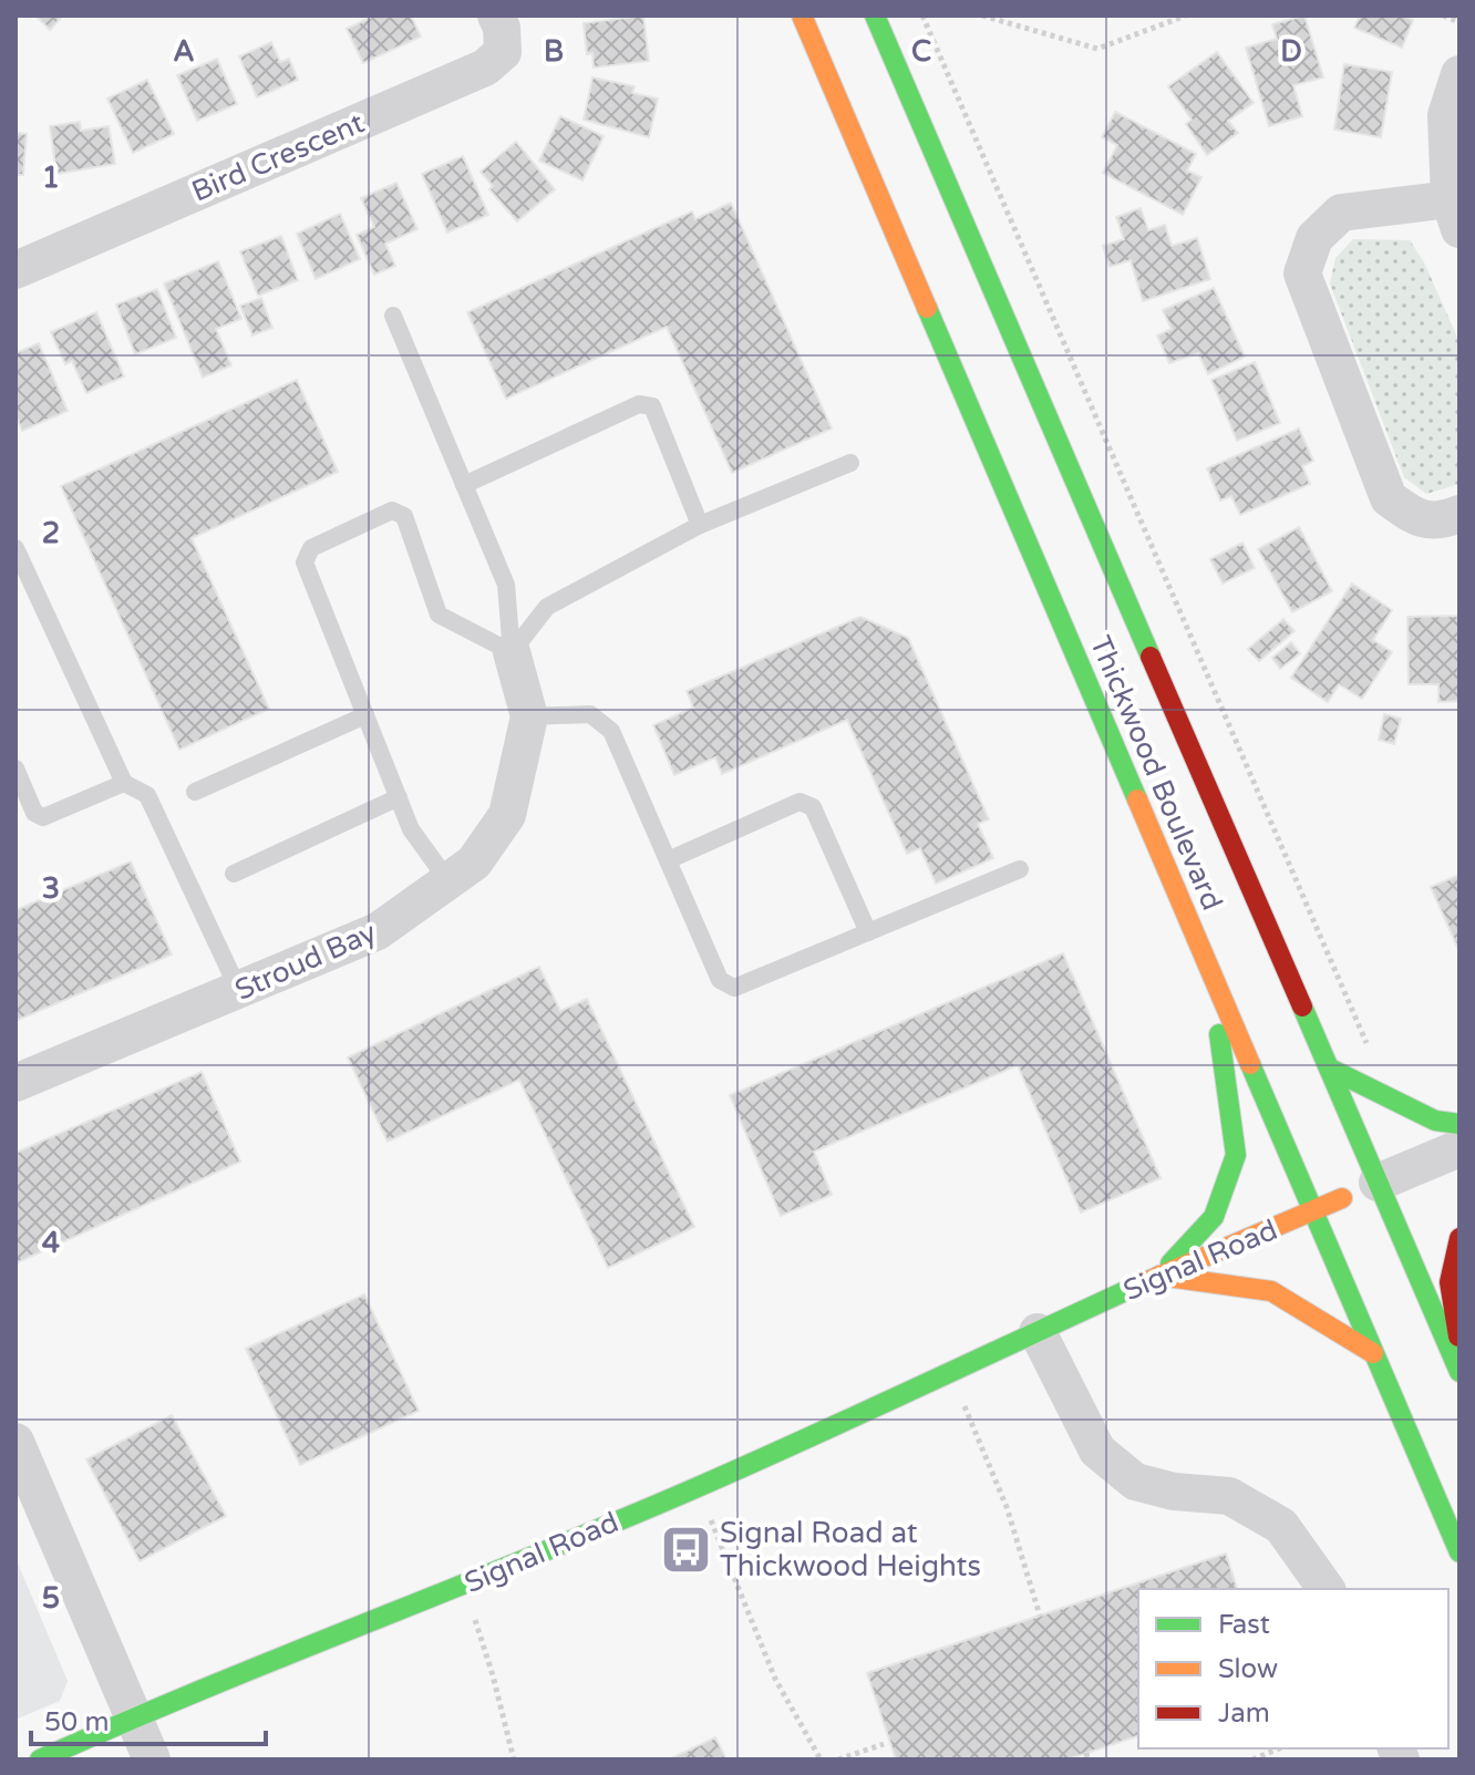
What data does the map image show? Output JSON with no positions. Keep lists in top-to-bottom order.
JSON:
{
  "streets": {
    "main road": ["Thickwood Boulevard", "Signal Road"],
    "street": ["Bird Crescent", "Stroud Bay"]
  },
  "crossings": [
    ["Thickwood Boulevard", "Signal Road"]
  ],
  "places": {
    "bus stop": ["Signal Road at Thickwood Heights"]
  },
  "legend": ["Fast", "Slow", "Jam"],
  "scale_bar": "50 m",
  "grid": {
    "columns": [
      "A",
      "B",
      "C",
      "D"
    ],
    "rows": [
      "1",
      "2",
      "3",
      "4",
      "5"
    ]
  }
}
